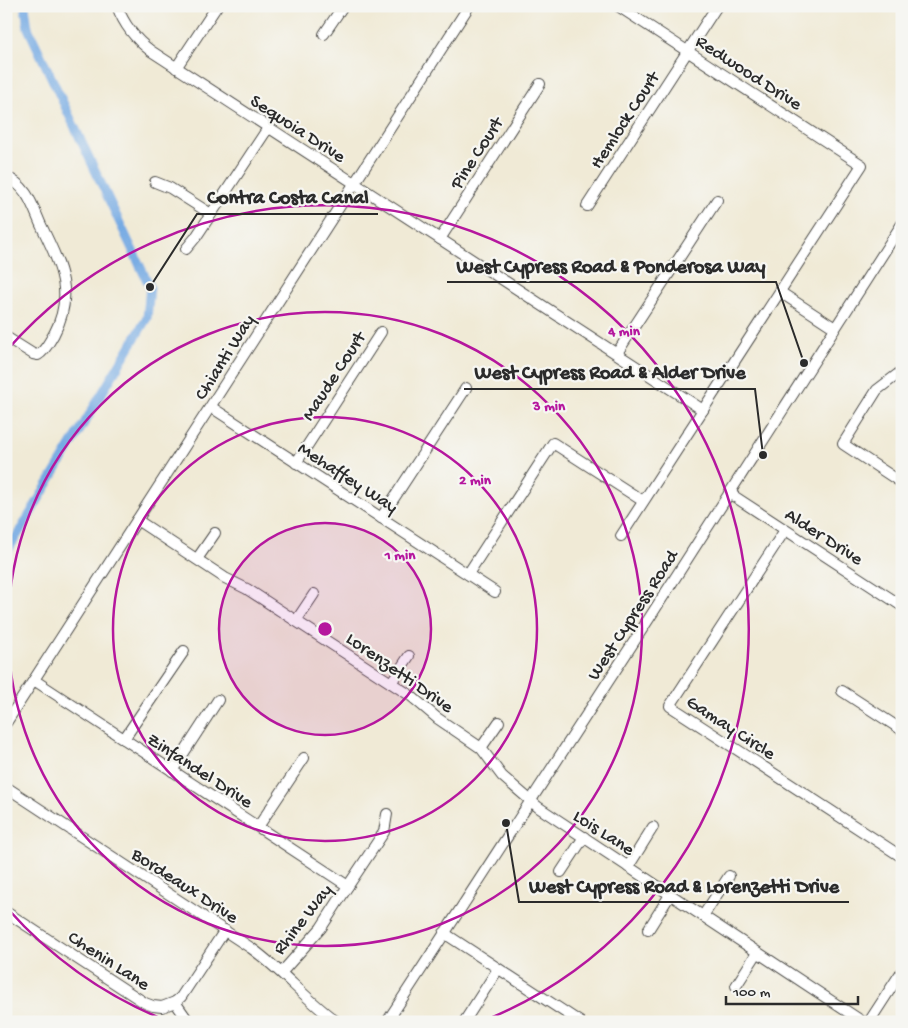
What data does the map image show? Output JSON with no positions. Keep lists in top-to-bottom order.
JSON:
{
  "streets": {
    "street": [
      "Redwood Drive",
      "Hemlock Court",
      "Sequoia Drive",
      "Pine Court",
      "Chianti Way",
      "Maude Court",
      "Mehaffey Way",
      "Alder Drive",
      "West Cypress Road",
      "Lorenzetti Drive",
      "Gamay Circle",
      "Zinfandel Drive",
      "Lois Lane",
      "Bordeaux Drive",
      "Rhine Way",
      "Chenin Lane"
    ]
  },
  "crossings": [
    ["Redwood Drive", "Hemlock Court"],
    ["Sequoia Drive", "Pine Court"],
    ["Sequoia Drive", "Chianti Way"],
    ["Chianti Way", "Mehaffey Way"],
    ["Chianti Way", "Lorenzetti Drive"],
    ["Chianti Way", "Zinfandel Drive"],
    ["Maude Court", "Mehaffey Way"],
    ["Alder Drive", "West Cypress Road"],
    ["Alder Drive", "Gamay Circle"],
    ["West Cypress Road", "Lorenzetti Drive"],
    ["West Cypress Road", "Lois Lane"],
    ["Lorenzetti Drive", "Lois Lane"],
    ["Zinfandel Drive", "Rhine Way"],
    ["Bordeaux Drive", "Rhine Way"]
  ],
  "places": [
    "Contra Costa Canal",
    "West Cypress Road & Ponderosa Way",
    "West Cypress Road & Alder Drive",
    "West Cypress Road & Lorenzetti Drive"
  ],
  "scale_bar": "100 m",
  "rings": [
    "4 min",
    "3 min",
    "2 min",
    "1 min"
  ]
}
